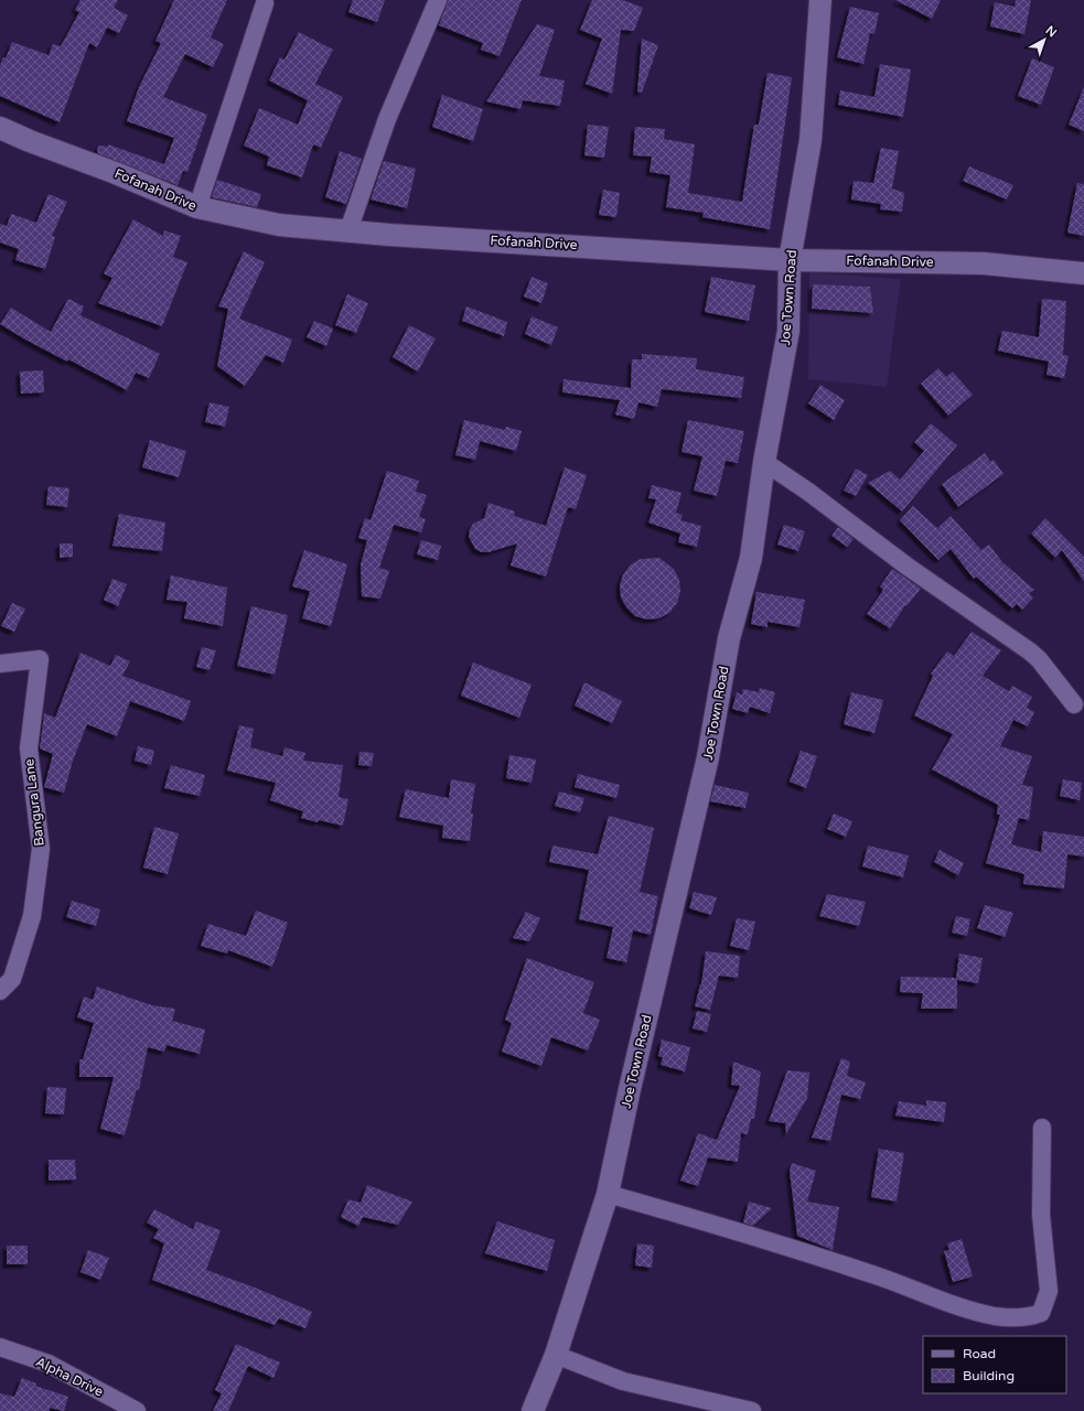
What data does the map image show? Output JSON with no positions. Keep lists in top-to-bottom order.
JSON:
{
  "streets": {
    "street": [
      "Fofanah Drive",
      "Joe Town Road",
      "Bangura Lane",
      "Alpha Drive"
    ]
  },
  "crossings": [
    ["Fofanah Drive", "Joe Town Road"]
  ],
  "legend": ["Road", "Building"],
  "north": "top right"
}
